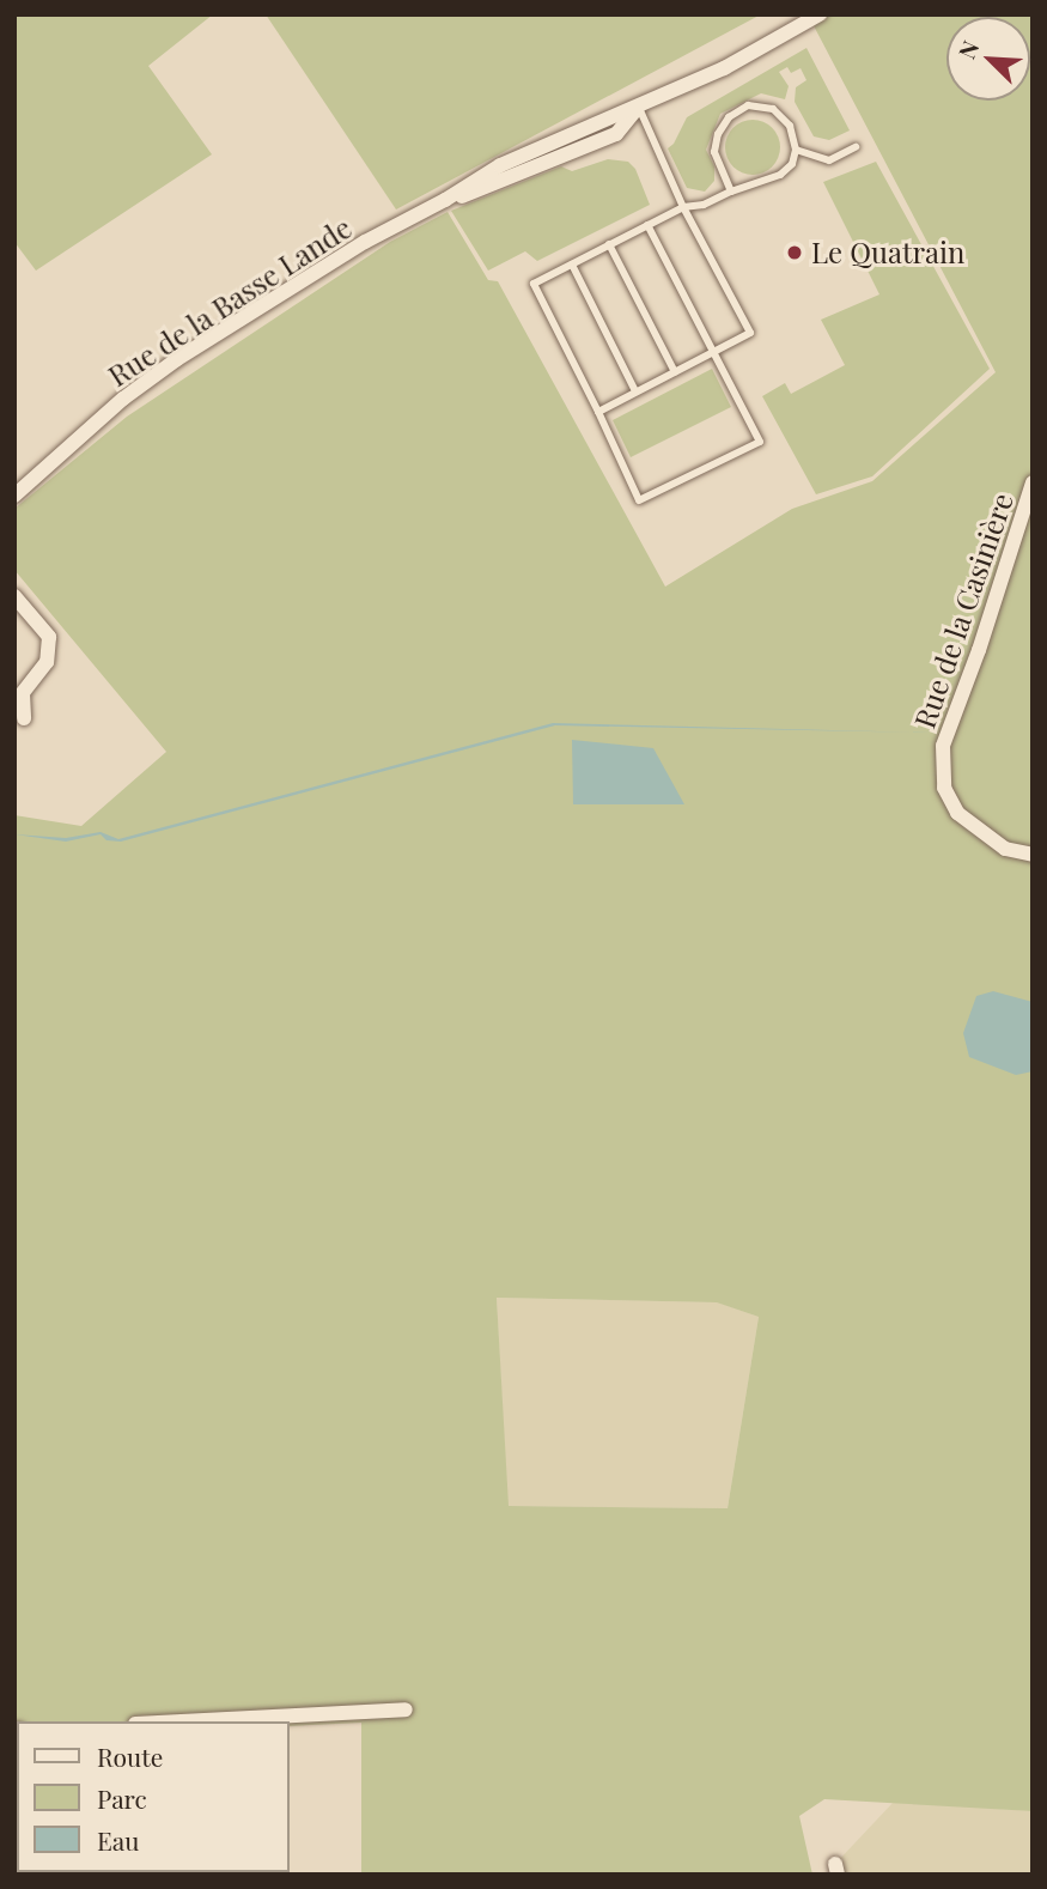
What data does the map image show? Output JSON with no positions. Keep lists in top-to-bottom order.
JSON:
{
  "streets": {
    "street": ["Rue de la Basse Lande", "Rue de la Casinière"]
  },
  "places": ["Le Quatrain"],
  "legend": ["Route", "Parc", "Eau"],
  "north": "top left"
}
